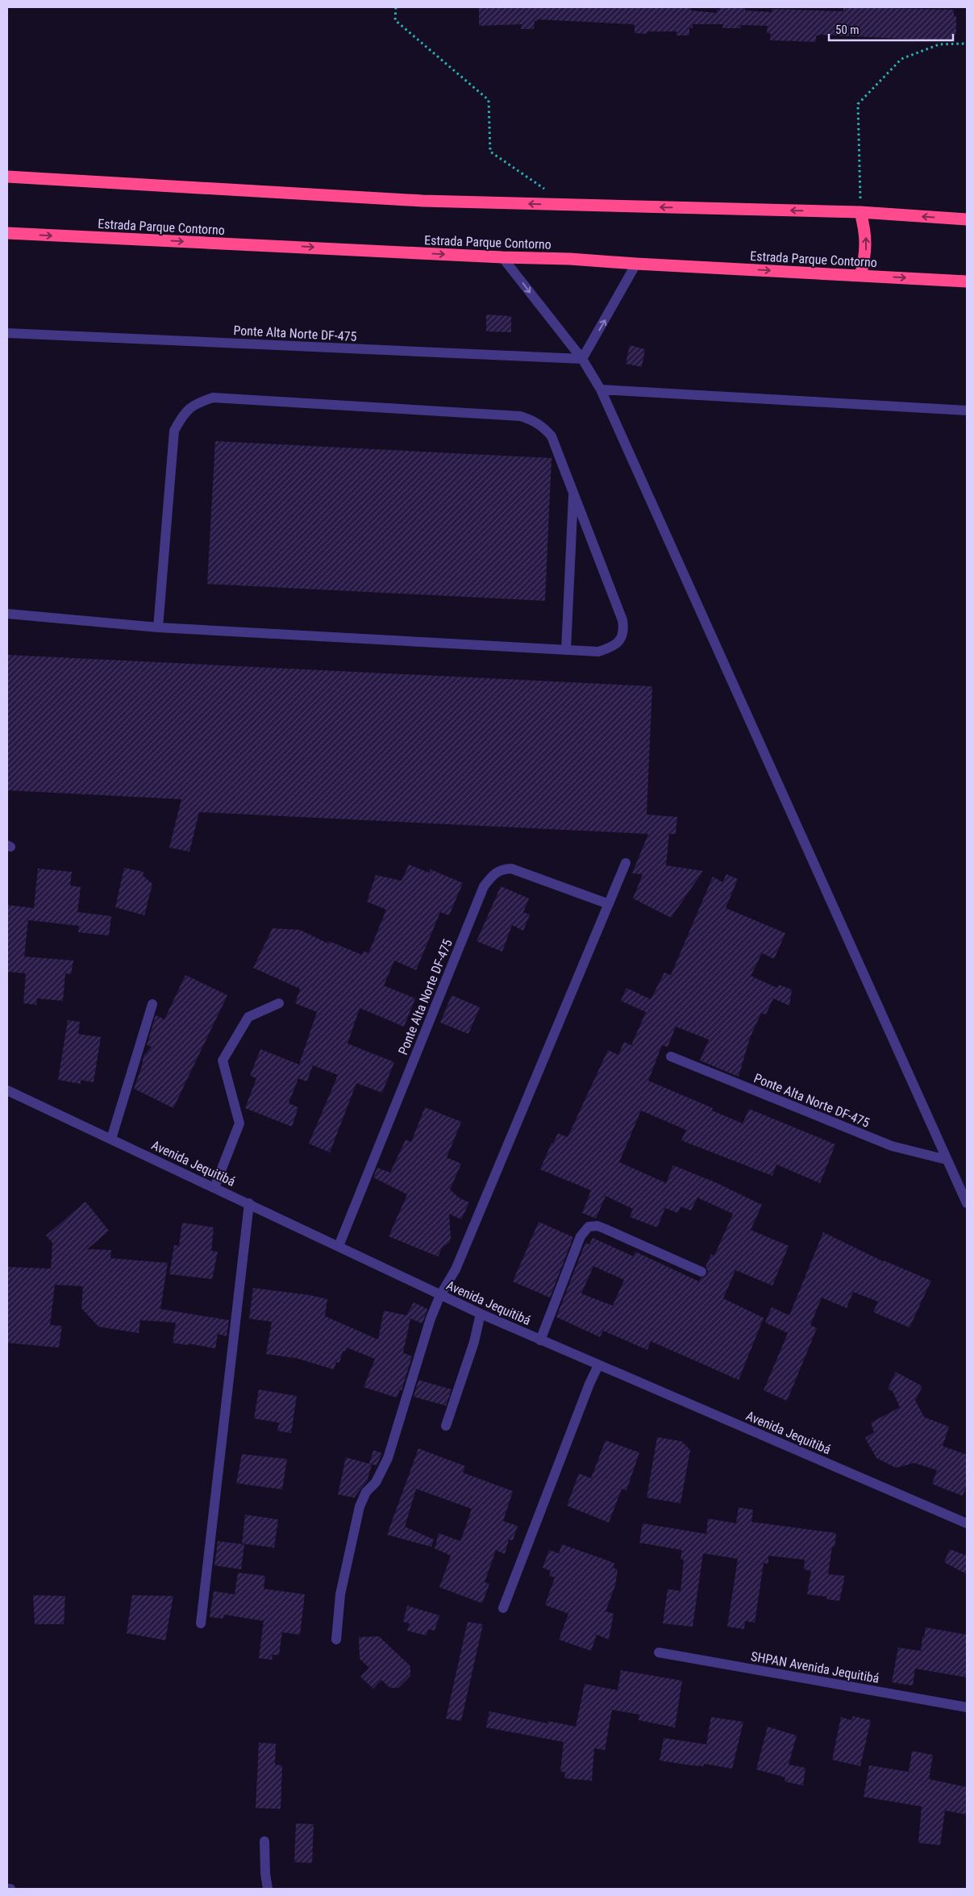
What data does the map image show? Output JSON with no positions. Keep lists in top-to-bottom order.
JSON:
{
  "streets": {
    "highway": ["Estrada Parque Contorno"],
    "street": ["Ponte Alta Norte DF-475", "Avenida Jequitibá", "SHPAN Avenida Jequitibá"]
  },
  "crossings": [
    ["Ponte Alta Norte DF-475", "Avenida Jequitibá"]
  ],
  "scale_bar": "50 m"
}
